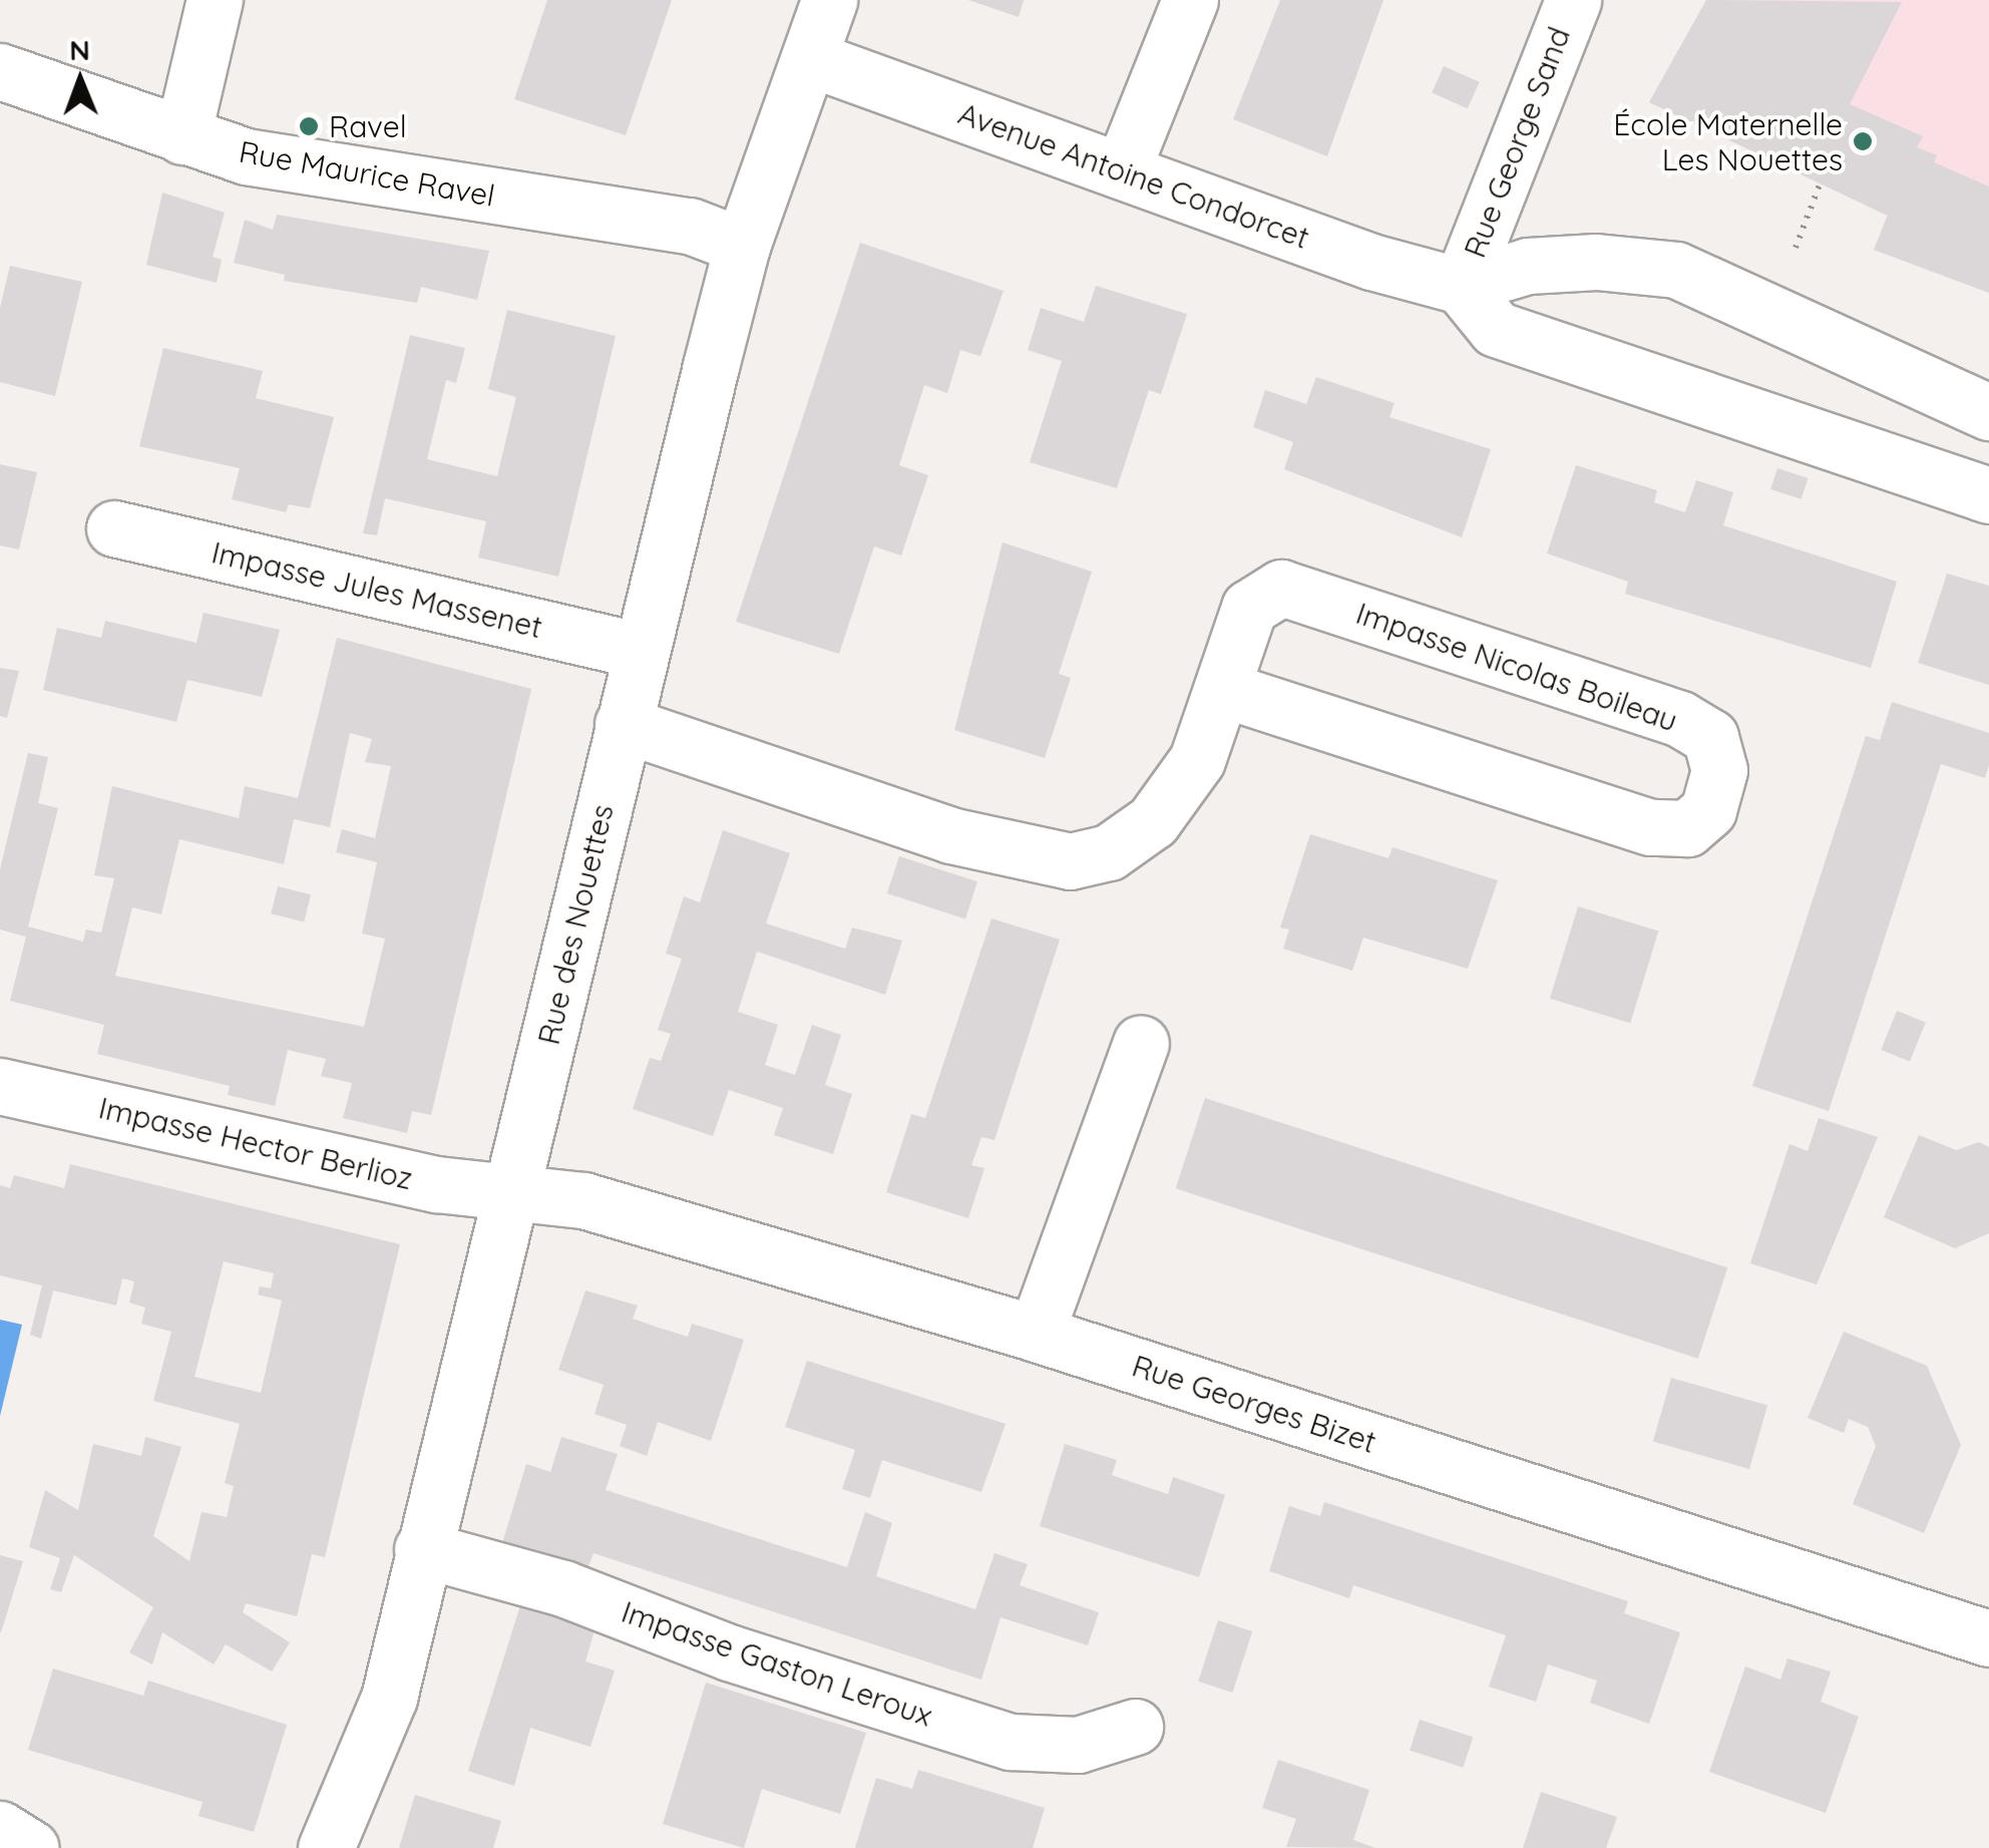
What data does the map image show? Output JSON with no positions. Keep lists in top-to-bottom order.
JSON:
{
  "streets": {
    "street": [
      "Rue George Sand",
      "Rue Maurice Ravel",
      "Avenue Antoine Condorcet",
      "Impasse Jules Massenet",
      "Impasse Nicolas Boileau",
      "Rue des Nouettes",
      "Impasse Hector Berlioz",
      "Rue Georges Bizet",
      "Impasse Gaston Leroux"
    ]
  },
  "crossings": [
    ["Rue George Sand", "Avenue Antoine Condorcet"],
    ["Rue Maurice Ravel", "Rue des Nouettes"],
    ["Avenue Antoine Condorcet", "Rue des Nouettes"],
    ["Impasse Jules Massenet", "Rue des Nouettes"],
    ["Impasse Nicolas Boileau", "Rue des Nouettes"],
    ["Rue des Nouettes", "Impasse Hector Berlioz"],
    ["Rue des Nouettes", "Rue Georges Bizet"],
    ["Rue des Nouettes", "Impasse Gaston Leroux"],
    ["Impasse Hector Berlioz", "Rue Georges Bizet"]
  ],
  "places": ["Ravel", "École Maternelle Les Nouettes"],
  "north": "top"
}
